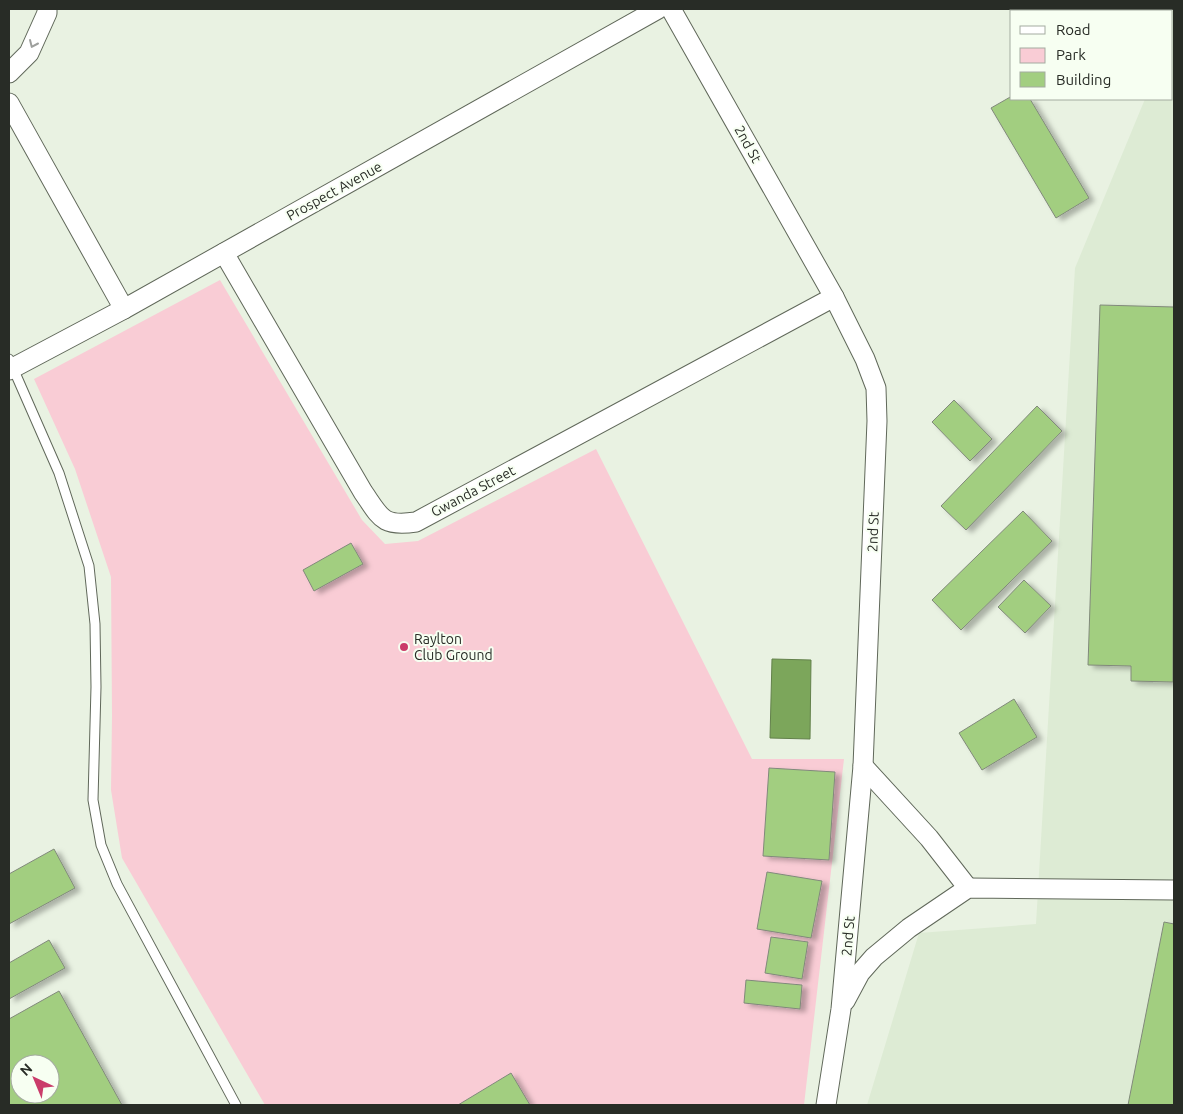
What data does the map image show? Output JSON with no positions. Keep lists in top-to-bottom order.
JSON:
{
  "streets": {
    "street": ["2nd St", "Prospect Avenue", "Gwanda Street"]
  },
  "crossings": [
    ["2nd St", "Gwanda Street"],
    ["Prospect Avenue", "Gwanda Street"]
  ],
  "places": ["Raylton Club Ground"],
  "legend": ["Road", "Park", "Building"],
  "north": "top left"
}
